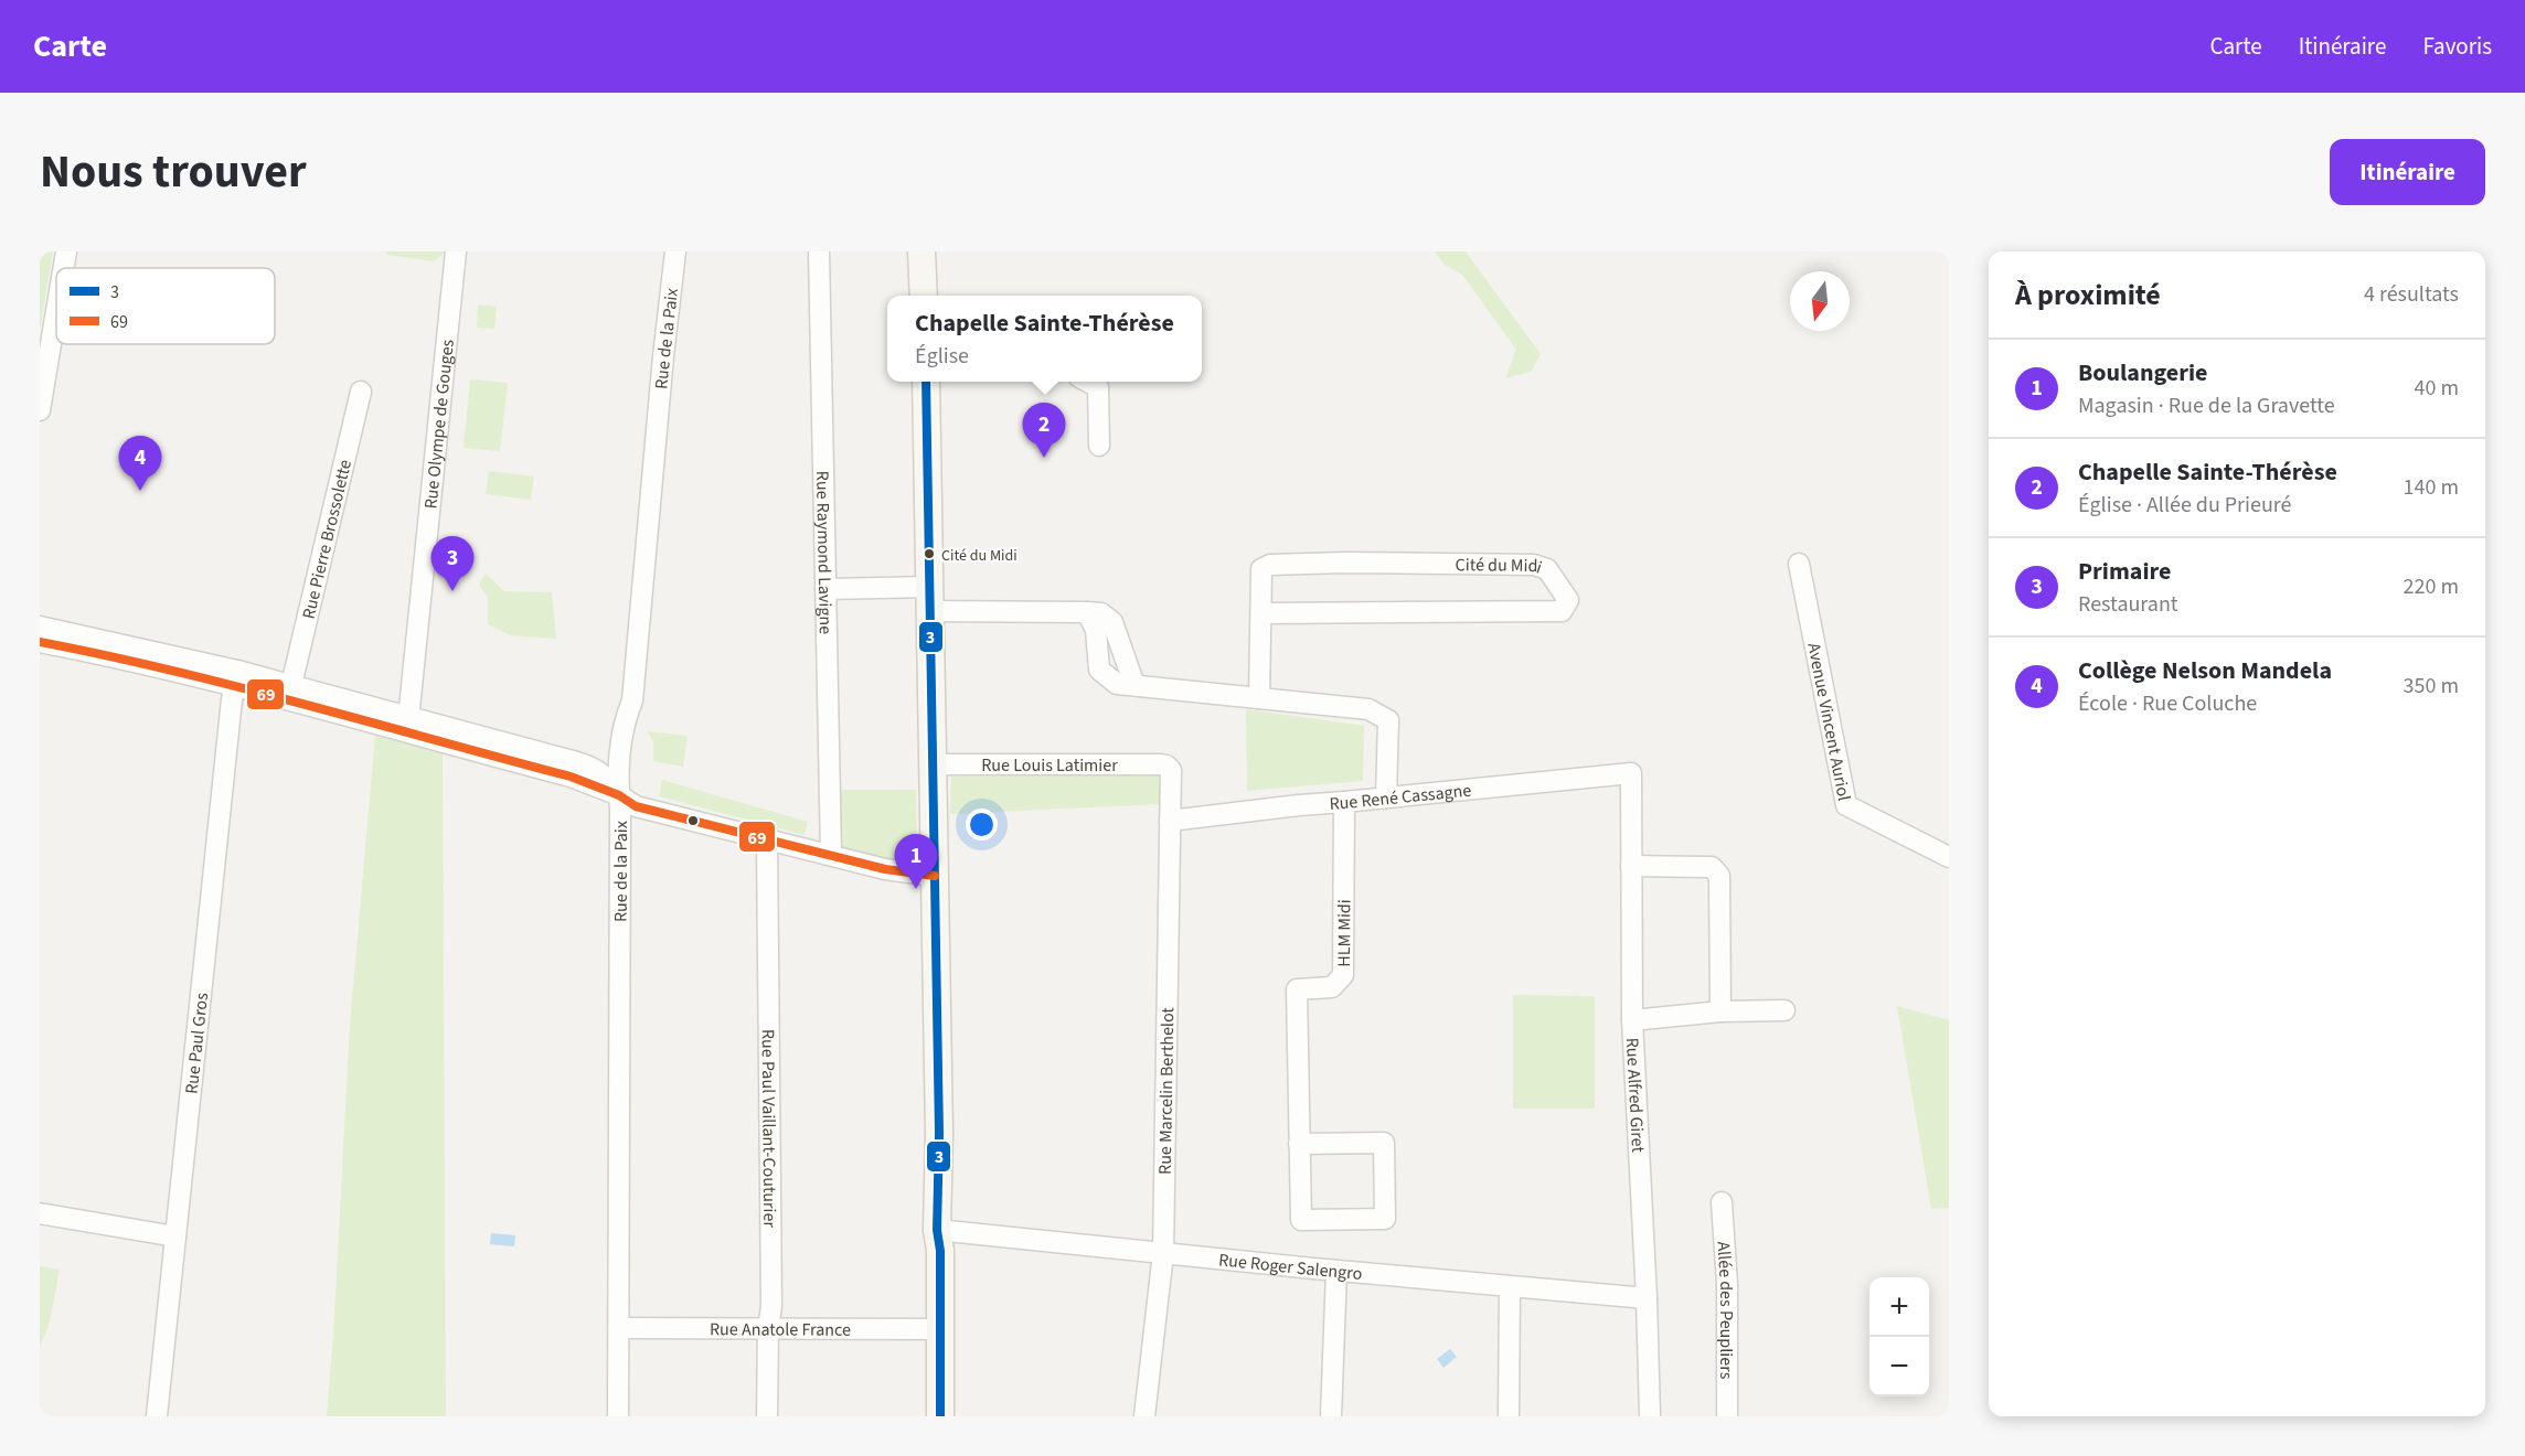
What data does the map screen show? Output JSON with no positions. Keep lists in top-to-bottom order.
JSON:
{
  "streets": {
    "street": [
      "Rue de la Paix",
      "Rue Olympe de Gouges",
      "Rue Pierre Brossolette",
      "Rue Raymond Lavigne",
      "Cité du Midi",
      "Avenue Vincent Auriol",
      "Rue Louis Latimier",
      "Rue René Cassagne",
      "HLM Midi",
      "Rue Paul Gros",
      "Rue Marcelin Berthelot",
      "Rue Alfred Giret",
      "Rue Paul Vaillant-Couturier",
      "Rue Roger Salengro",
      "Allée des Peupliers",
      "Rue Anatole France"
    ]
  },
  "crossings": [
    ["Rue de la Paix", "Rue Anatole France"],
    ["Rue Louis Latimier", "Rue Marcelin Berthelot"],
    ["Rue René Cassagne", "HLM Midi"],
    ["Rue René Cassagne", "Rue Marcelin Berthelot"],
    ["Rue René Cassagne", "Rue Alfred Giret"],
    ["Rue Marcelin Berthelot", "Rue Roger Salengro"],
    ["Rue Alfred Giret", "Rue Roger Salengro"],
    ["Rue Paul Vaillant-Couturier", "Rue Anatole France"]
  ],
  "places": ["Cité du Midi"],
  "lines": ["transit line 3", "transit line 69"],
  "legend": ["3", "69"],
  "north": "bottom",
  "page": {
    "header": "Carte",
    "nav": ["Carte", "Itinéraire", "Favoris"],
    "title": "Nous trouver",
    "buttons": "Itinéraire",
    "heading": ["À proximité", "4 résultats"],
    "popup": ["Chapelle Sainte-Thérèse", "Église"],
    "list": [
      {
        "mark": "1",
        "name": "Boulangerie",
        "note": "Magasin · Rue de la Gravette",
        "value": "40 m"
      },
      {
        "mark": "2",
        "name": "Chapelle Sainte-Thérèse",
        "note": "Église · Allée du Prieuré",
        "value": "140 m"
      },
      {
        "mark": "3",
        "name": "Primaire",
        "note": "Restaurant",
        "value": "220 m"
      },
      {
        "mark": "4",
        "name": "Collège Nelson Mandela",
        "note": "École · Rue Coluche",
        "value": "350 m"
      }
    ],
    "pins": [
      "2",
      "4",
      "3",
      "1"
    ],
    "map_buttons": ["+", "−"]
  }
}
